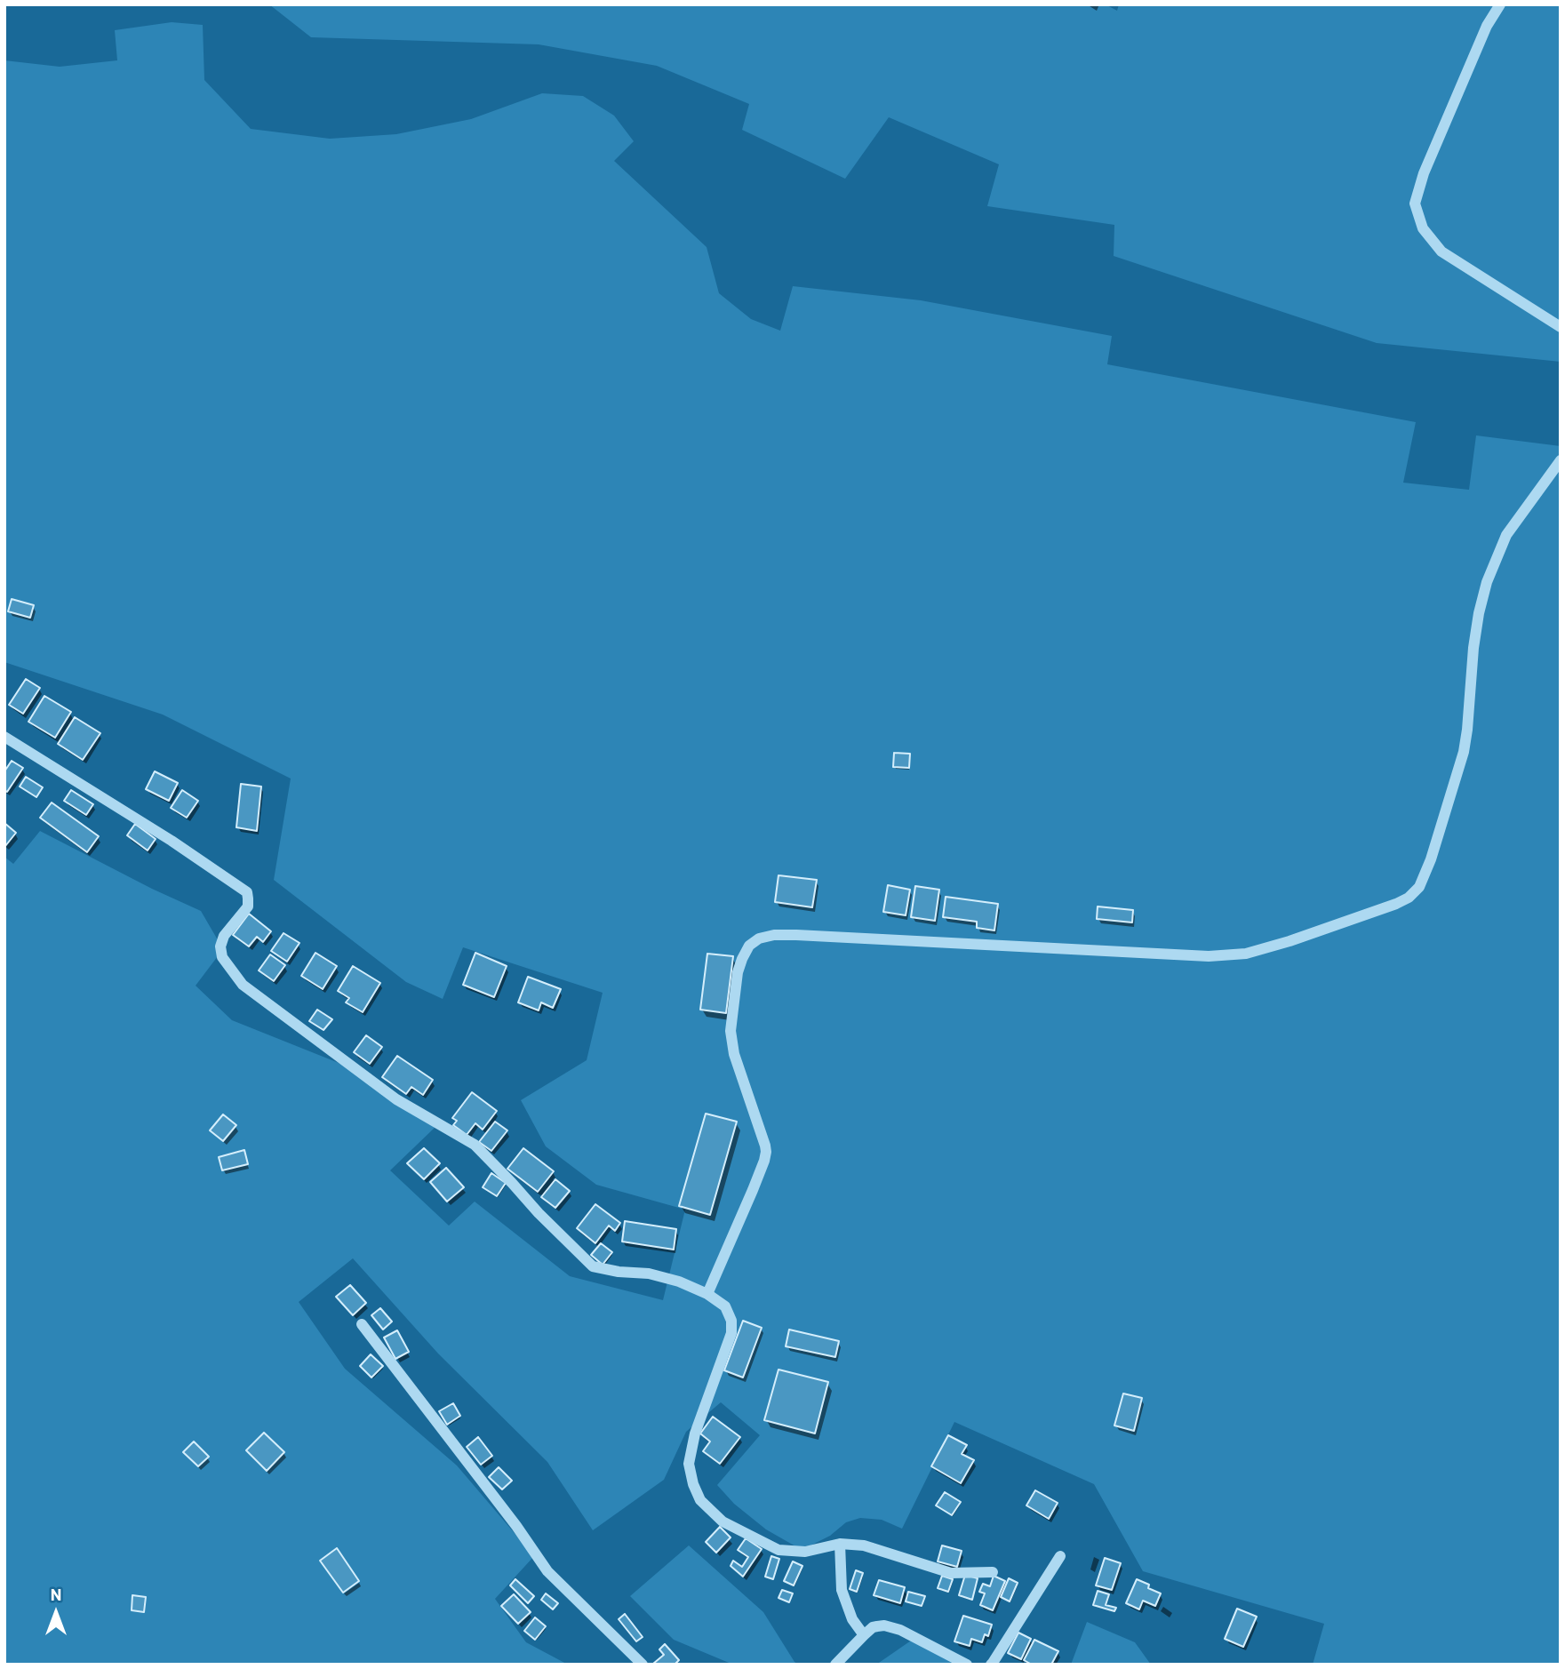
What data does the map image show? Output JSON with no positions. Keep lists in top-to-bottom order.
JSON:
{
  "north": "top"
}
